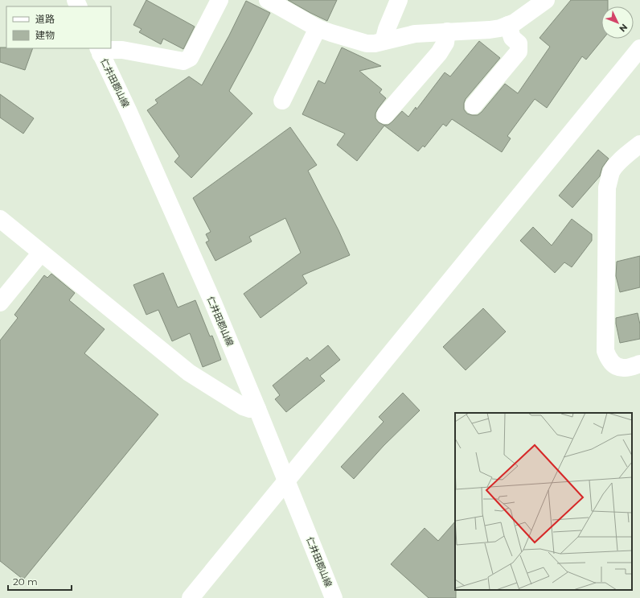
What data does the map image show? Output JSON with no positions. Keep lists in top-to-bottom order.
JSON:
{
  "streets": {
    "street": ["仁井田郡山線"]
  },
  "legend": ["道路", "建物"],
  "scale_bar": "20 m",
  "north": "bottom right"
}
